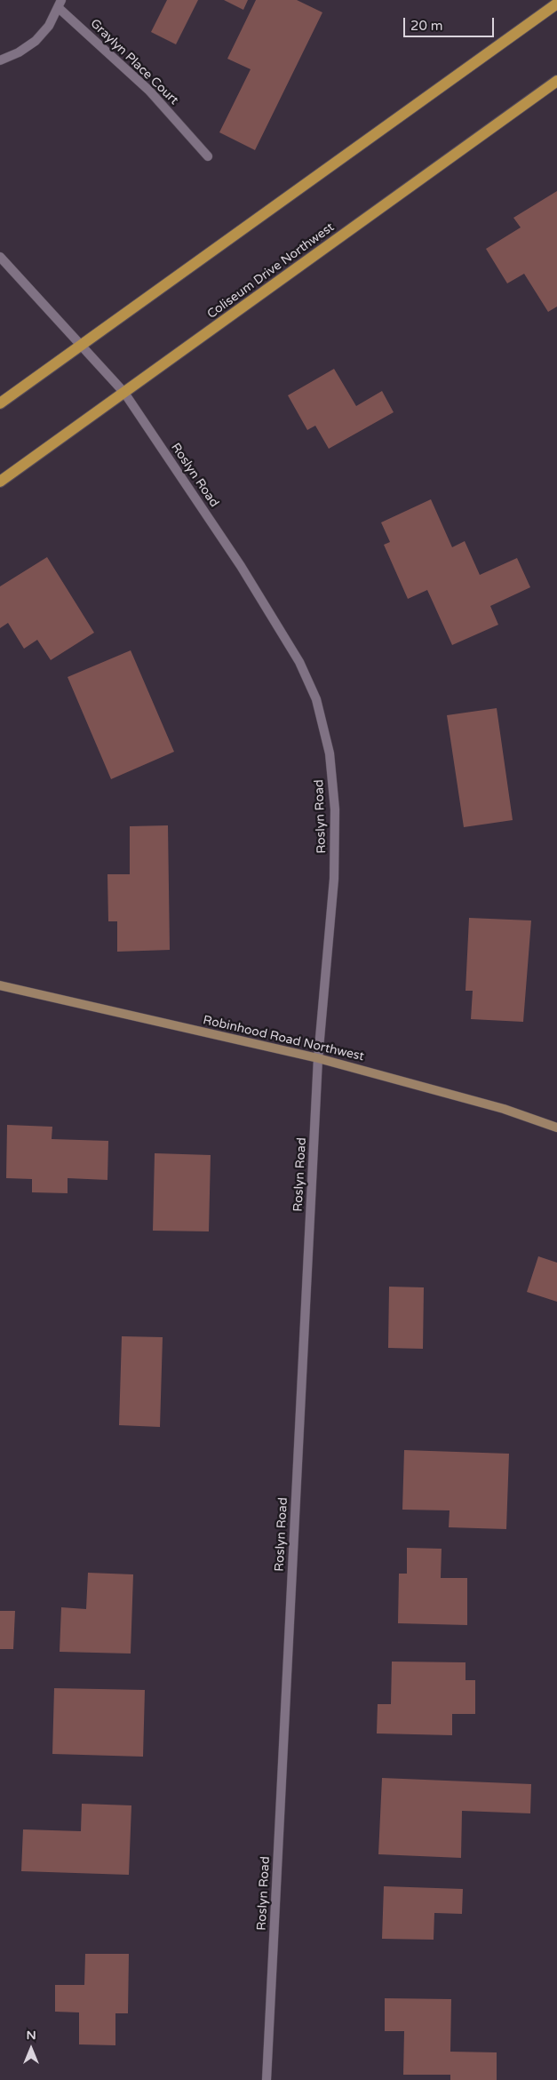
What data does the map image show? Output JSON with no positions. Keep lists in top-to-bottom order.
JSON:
{
  "streets": {
    "main road": ["Coliseum Drive Northwest"],
    "street": ["Graylyn Place Court", "Roslyn Road", "Robinhood Road Northwest"]
  },
  "crossings": [
    ["Coliseum Drive Northwest", "Roslyn Road"],
    ["Roslyn Road", "Robinhood Road Northwest"]
  ],
  "scale_bar": "20 m",
  "north": "top"
}
